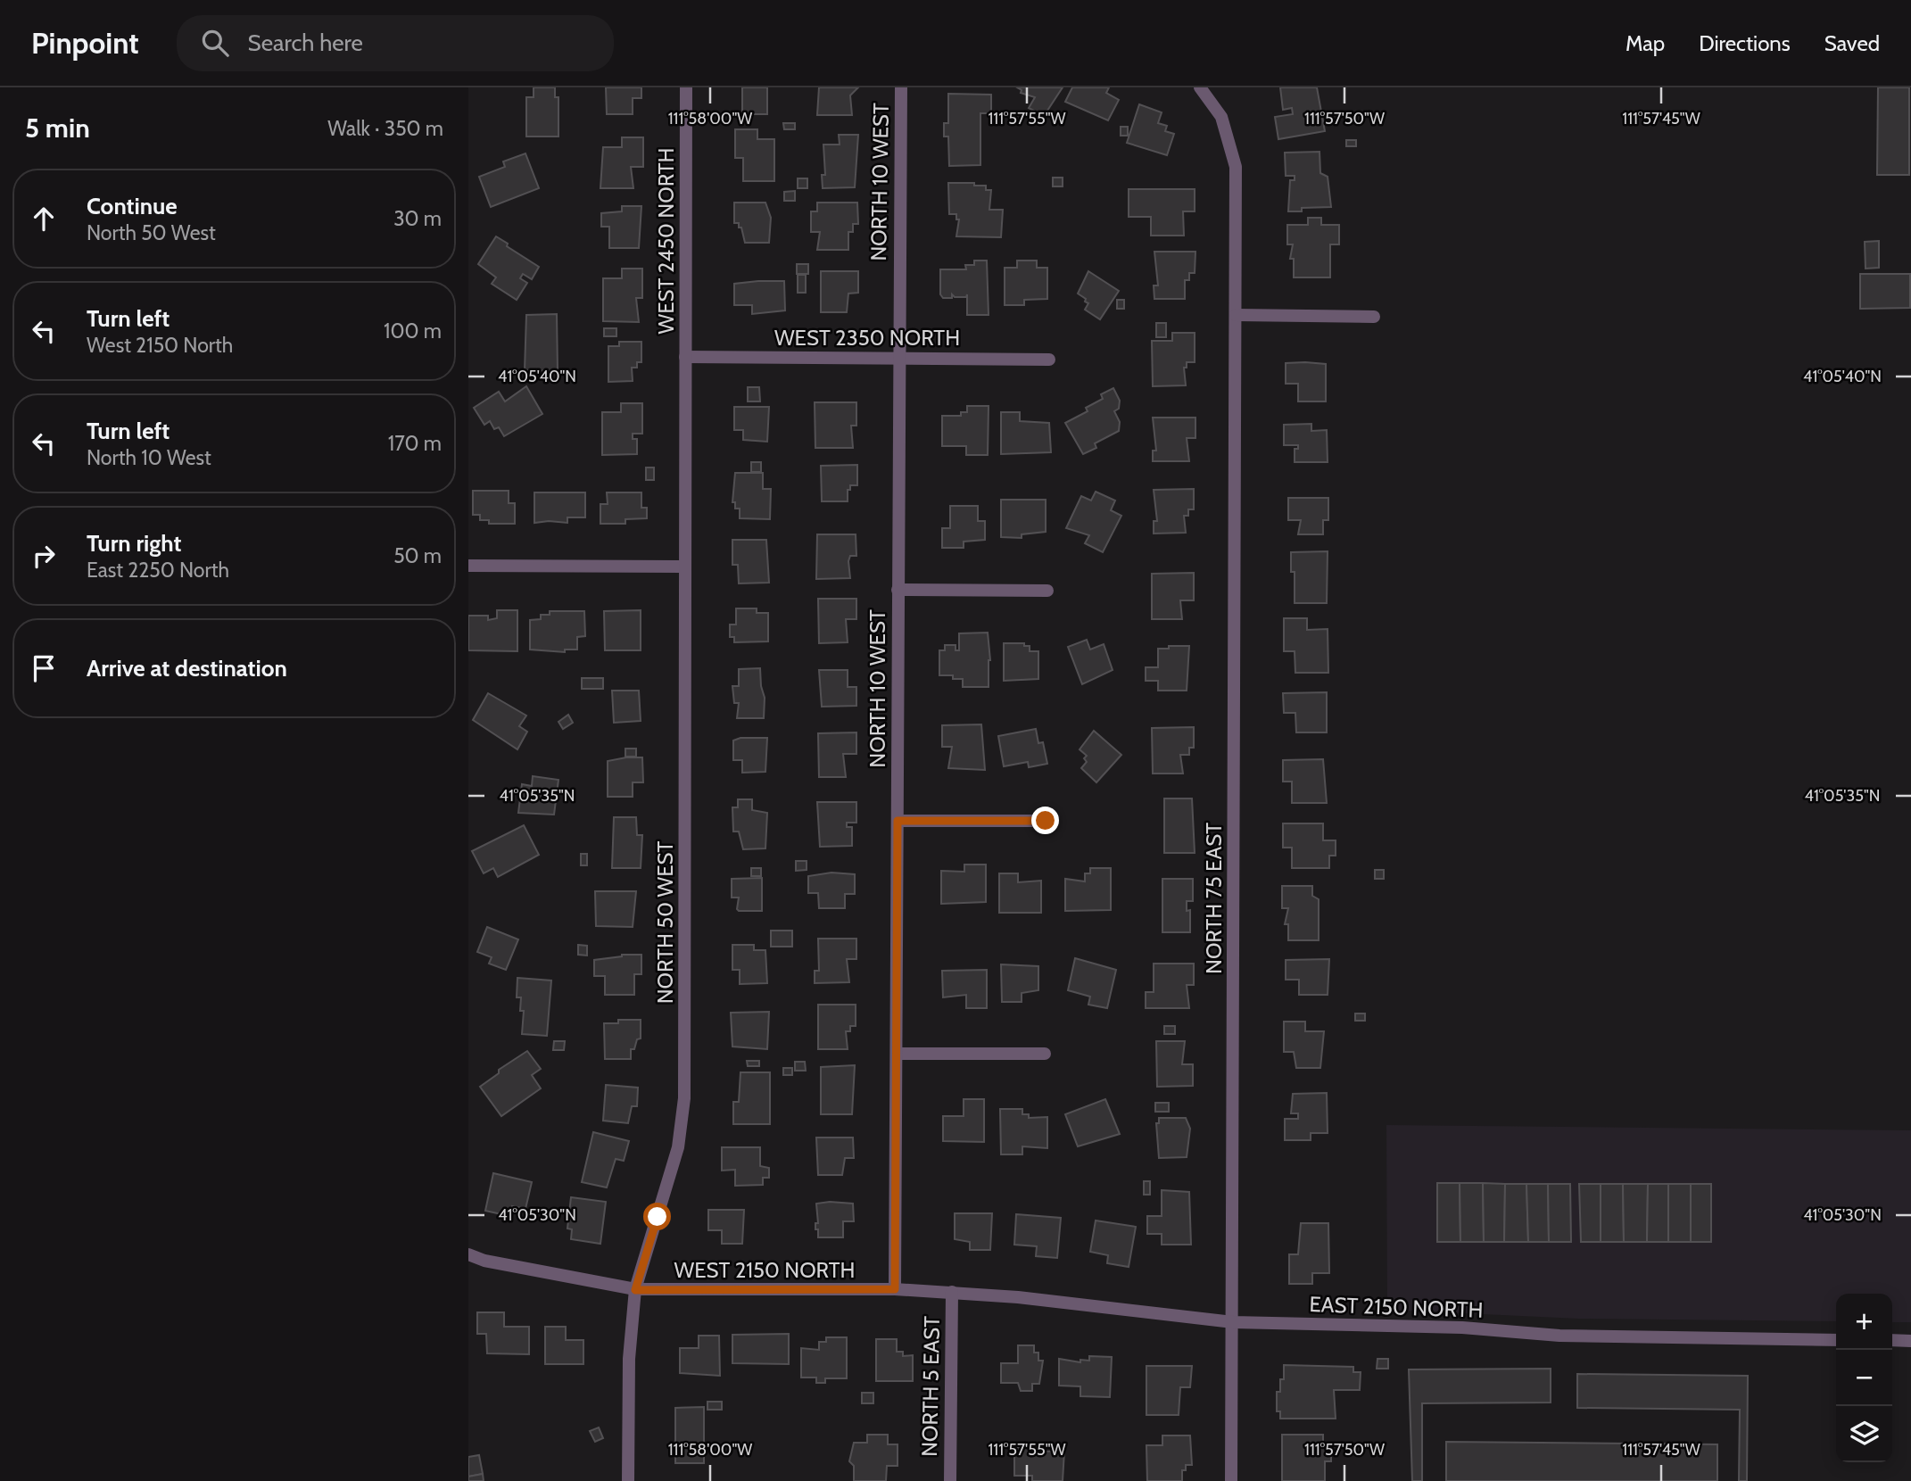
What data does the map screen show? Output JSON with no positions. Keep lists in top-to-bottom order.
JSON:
{
  "streets": {
    "street": [
      "NORTH 10 WEST",
      "WEST 2450 NORTH",
      "WEST 2350 NORTH",
      "NORTH 75 EAST",
      "NORTH 50 WEST",
      "WEST 2150 NORTH",
      "EAST 2150 NORTH",
      "NORTH 5 EAST"
    ]
  },
  "crossings": [
    ["NORTH 10 WEST", "WEST 2350 NORTH"],
    ["NORTH 10 WEST", "WEST 2150 NORTH"],
    ["WEST 2450 NORTH", "WEST 2350 NORTH"],
    ["WEST 2450 NORTH", "NORTH 50 WEST"],
    ["WEST 2350 NORTH", "NORTH 50 WEST"],
    ["NORTH 75 EAST", "EAST 2150 NORTH"],
    ["NORTH 50 WEST", "WEST 2150 NORTH"],
    ["WEST 2150 NORTH", "EAST 2150 NORTH"],
    ["WEST 2150 NORTH", "NORTH 5 EAST"],
    ["EAST 2150 NORTH", "NORTH 5 EAST"]
  ],
  "page": {
    "header": "Pinpoint",
    "search": "Search here",
    "nav": ["Map", "Directions", "Saved"],
    "heading": ["5 min", "Walk · 350 m"],
    "list": [
      ["Continue", "North 50 West", "30 m"],
      ["Turn left", "West 2150 North", "100 m"],
      ["Turn left", "North 10 West", "170 m"],
      ["Turn right", "East 2250 North", "50 m"],
      "Arrive at destination"
    ],
    "map_buttons": ["+", "−"]
  },
  "coordinates": [
    "111°58'00\"W",
    "111°57'55\"W",
    "111°57'50\"W",
    "111°57'45\"W",
    "41°05'40\"N",
    "41°05'35\"N",
    "41°05'30\"N"
  ]
}
